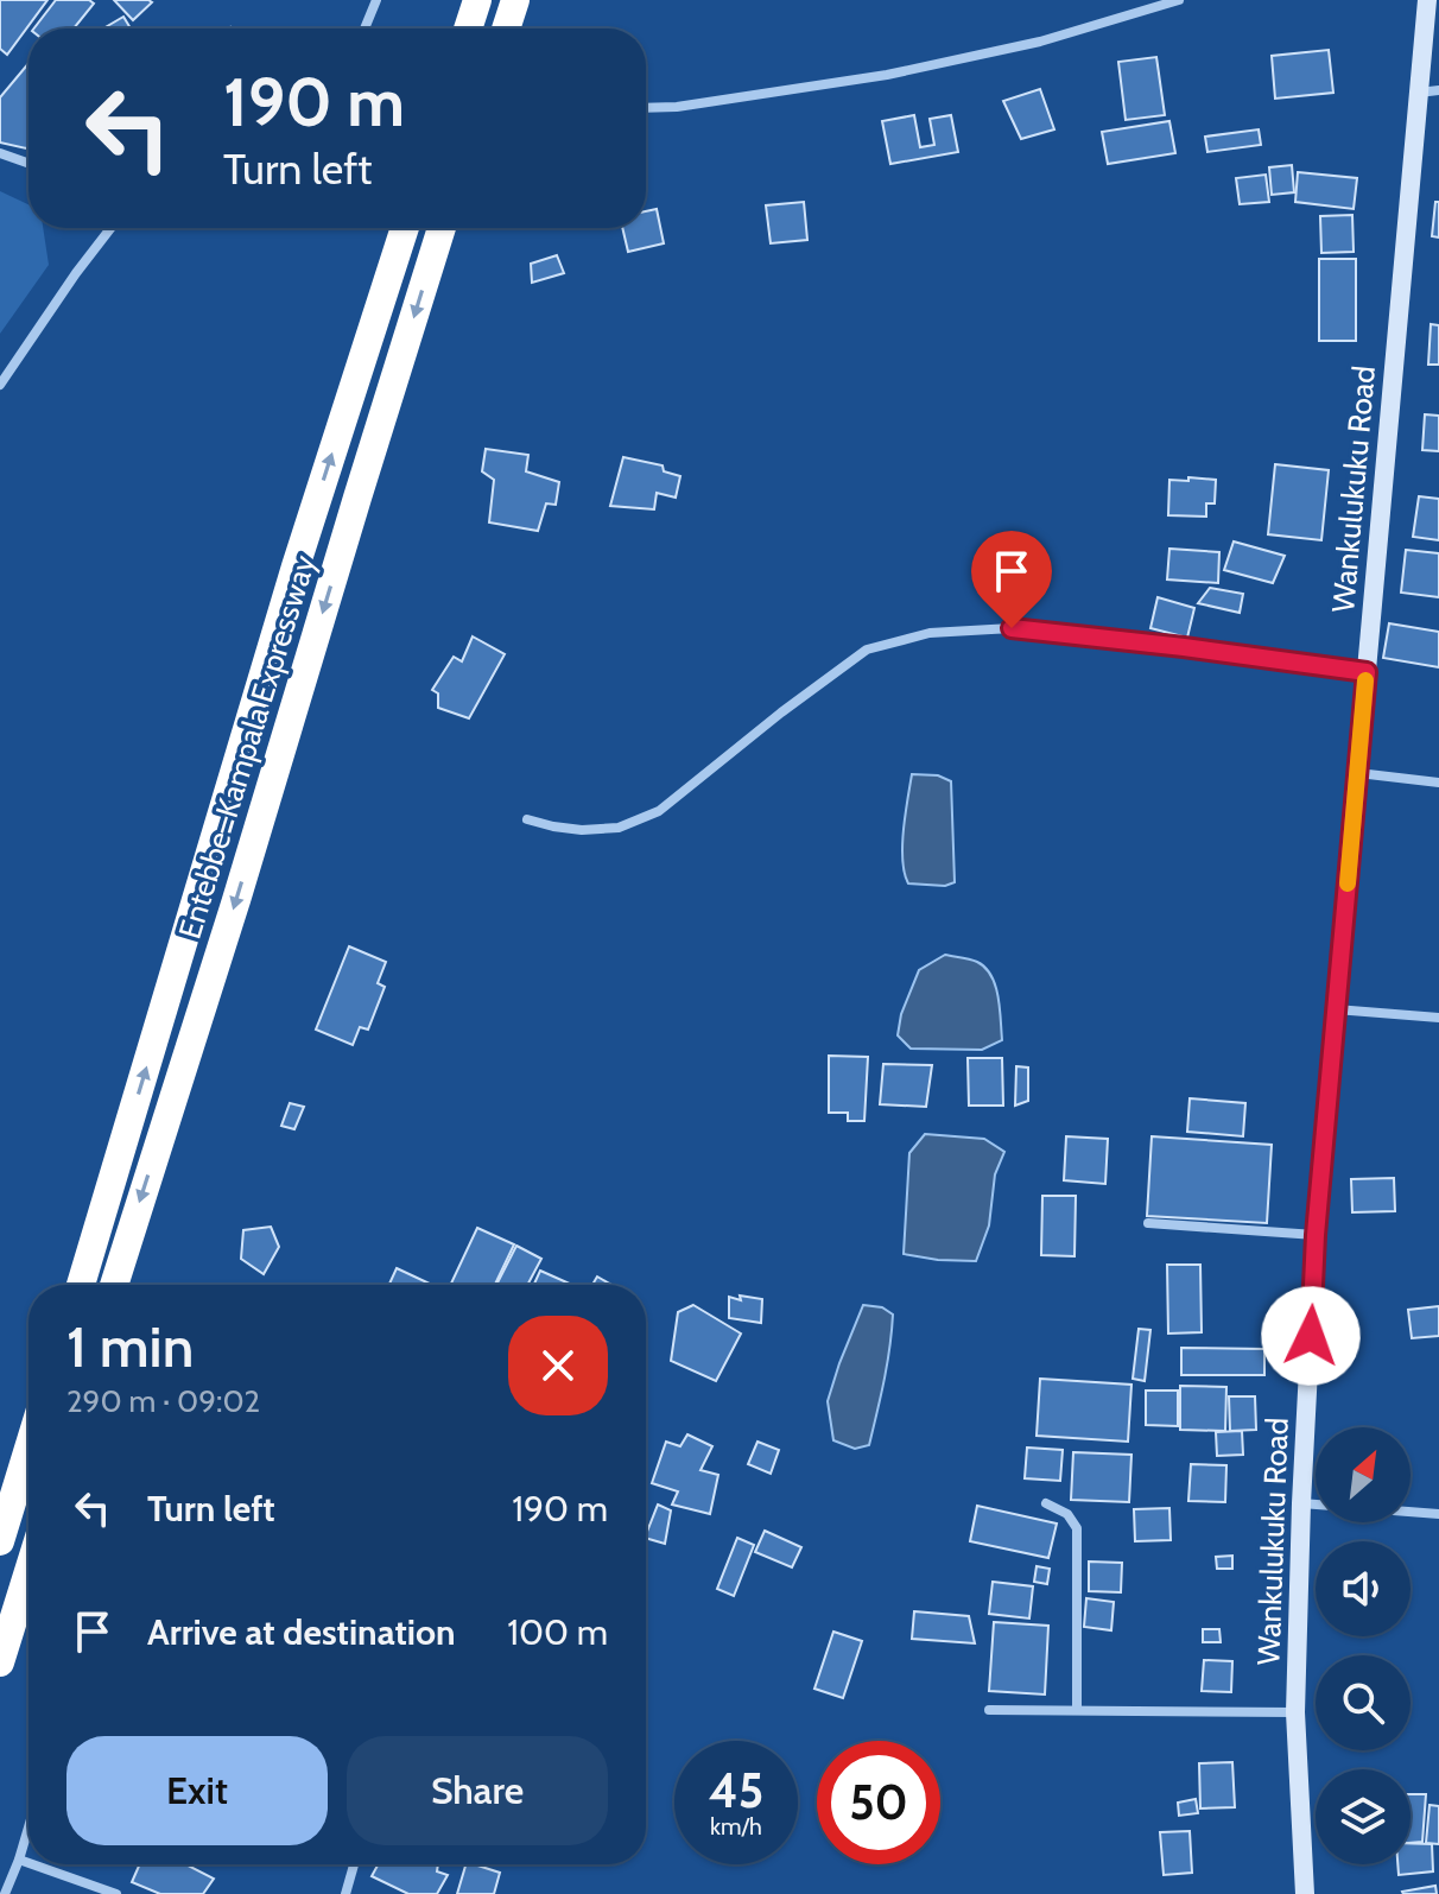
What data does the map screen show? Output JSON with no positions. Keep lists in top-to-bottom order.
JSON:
{
  "streets": {
    "highway": ["Entebbe–Kampala Expressway"],
    "main road": ["Wankulukuku Road"]
  },
  "north": "top right",
  "page": {
    "turn": ["190 m", "Turn left"],
    "heading": ["1 min", "290 m · 09:02"],
    "list": [
      {
        "name": "Turn left",
        "value": "190 m"
      },
      {
        "name": "Arrive at destination",
        "value": "100 m"
      }
    ],
    "buttons": ["Exit", "Share"],
    "speed": "45 km/h",
    "limit": "50"
  }
}
